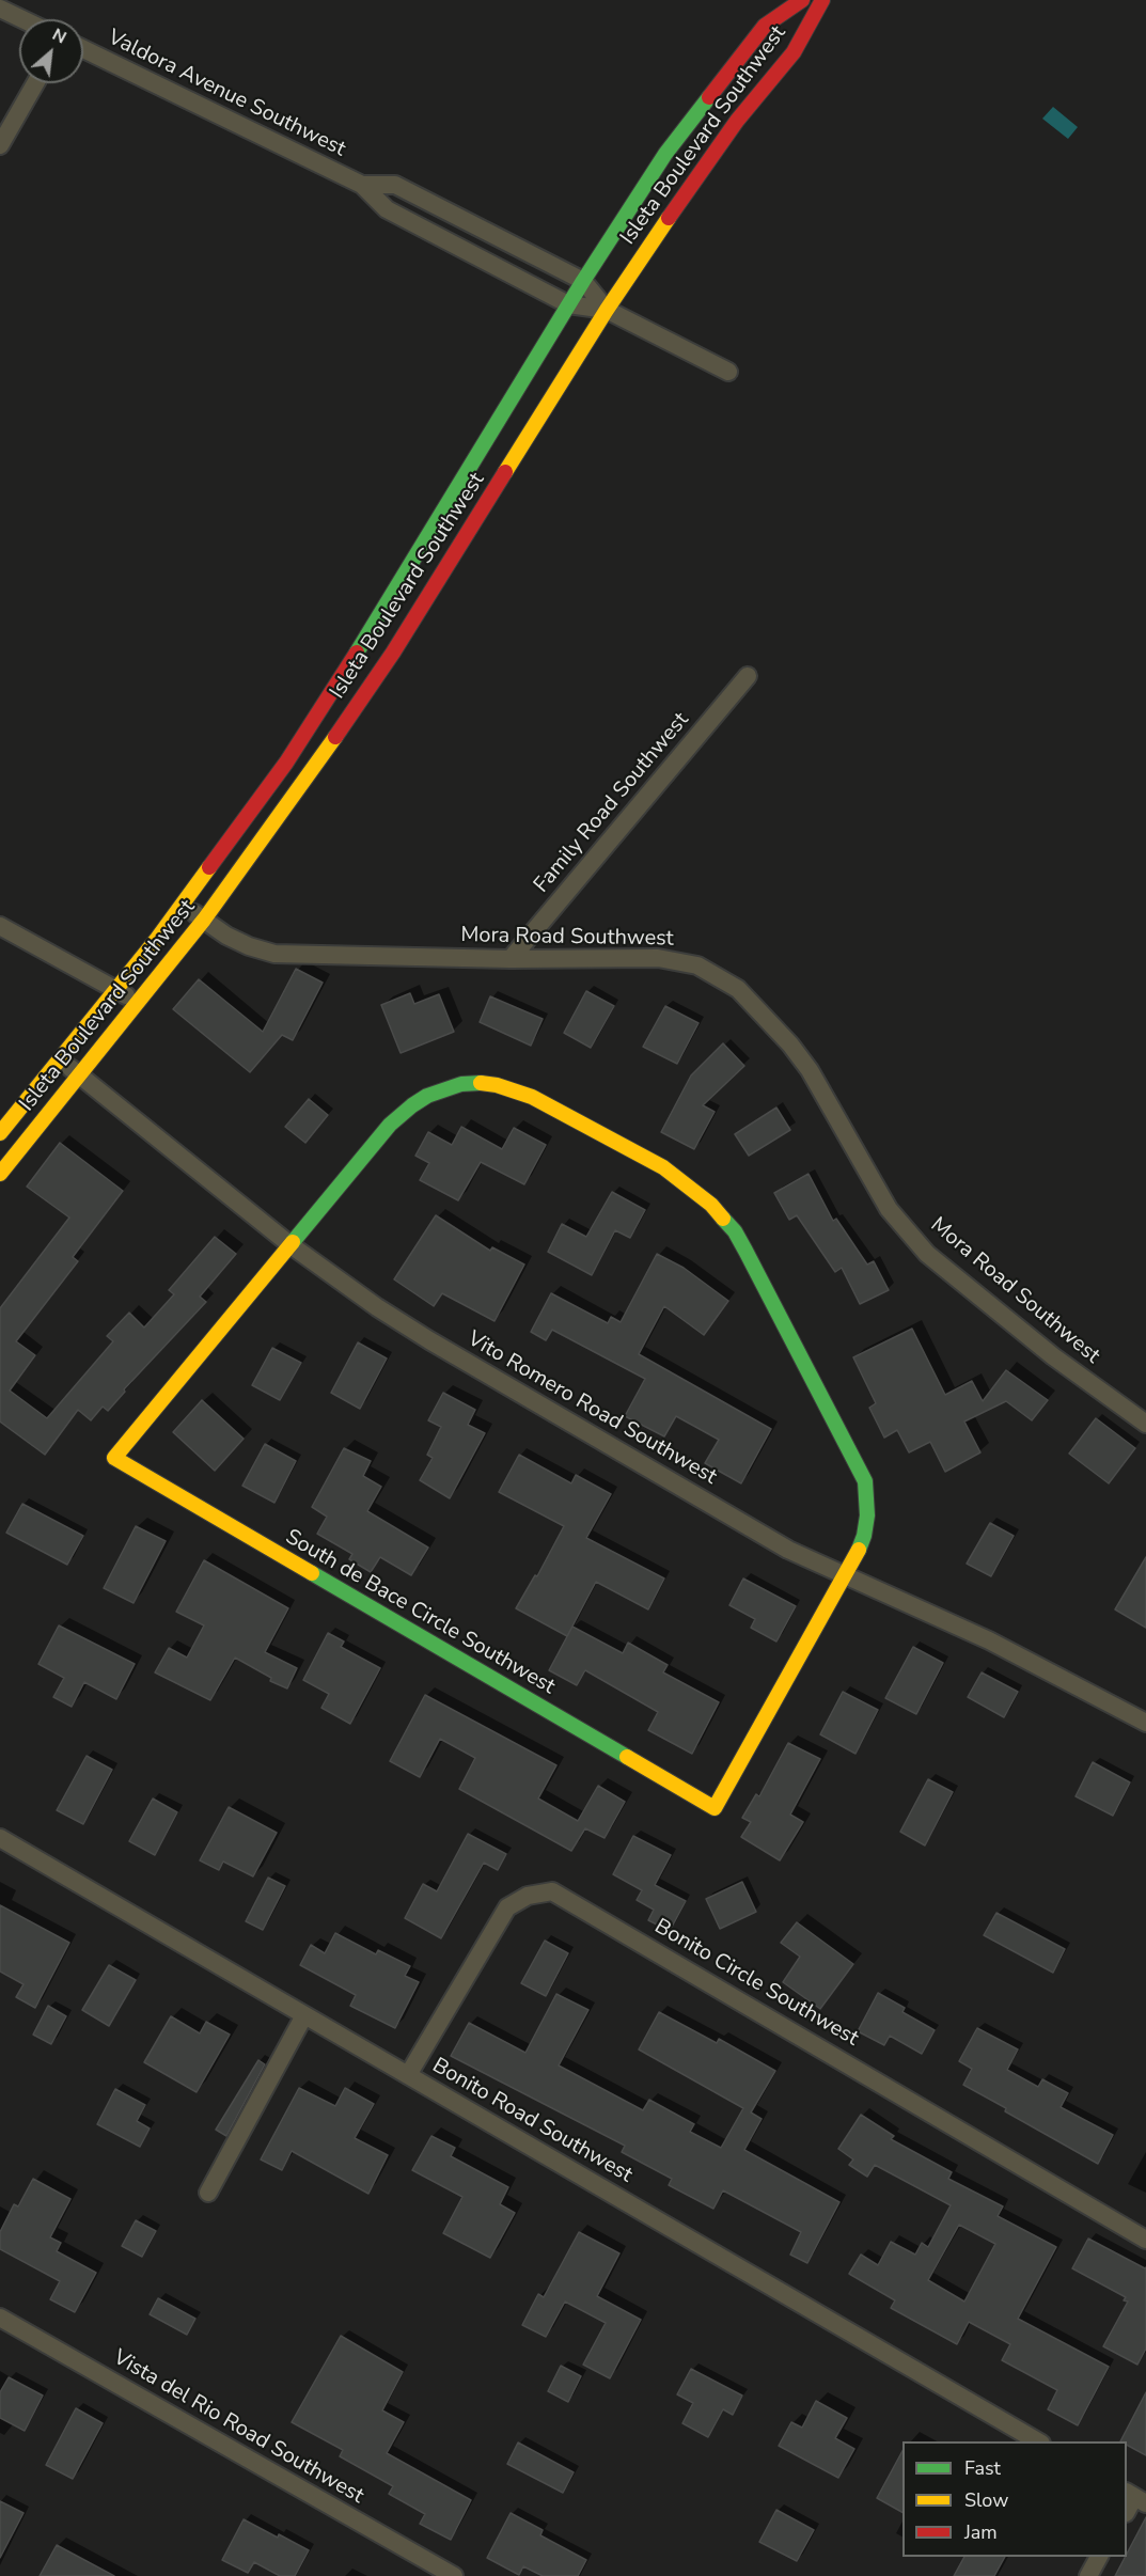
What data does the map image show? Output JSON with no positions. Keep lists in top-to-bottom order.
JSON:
{
  "streets": {
    "main road": ["Isleta Boulevard Southwest", "South de Bace Circle Southwest"],
    "street": [
      "Valdora Avenue Southwest",
      "Family Road Southwest",
      "Mora Road Southwest",
      "Vito Romero Road Southwest",
      "Bonito Circle Southwest",
      "Bonito Road Southwest",
      "Vista del Rio Road Southwest"
    ]
  },
  "crossings": [
    ["Valdora Avenue Southwest", "Isleta Boulevard Southwest"],
    ["Isleta Boulevard Southwest", "Mora Road Southwest"],
    ["Isleta Boulevard Southwest", "Vito Romero Road Southwest"],
    ["Family Road Southwest", "Mora Road Southwest"],
    ["Vito Romero Road Southwest", "South de Bace Circle Southwest"],
    ["Bonito Circle Southwest", "Bonito Road Southwest"]
  ],
  "legend": ["Fast", "Slow", "Jam"],
  "north": "top right"
}
